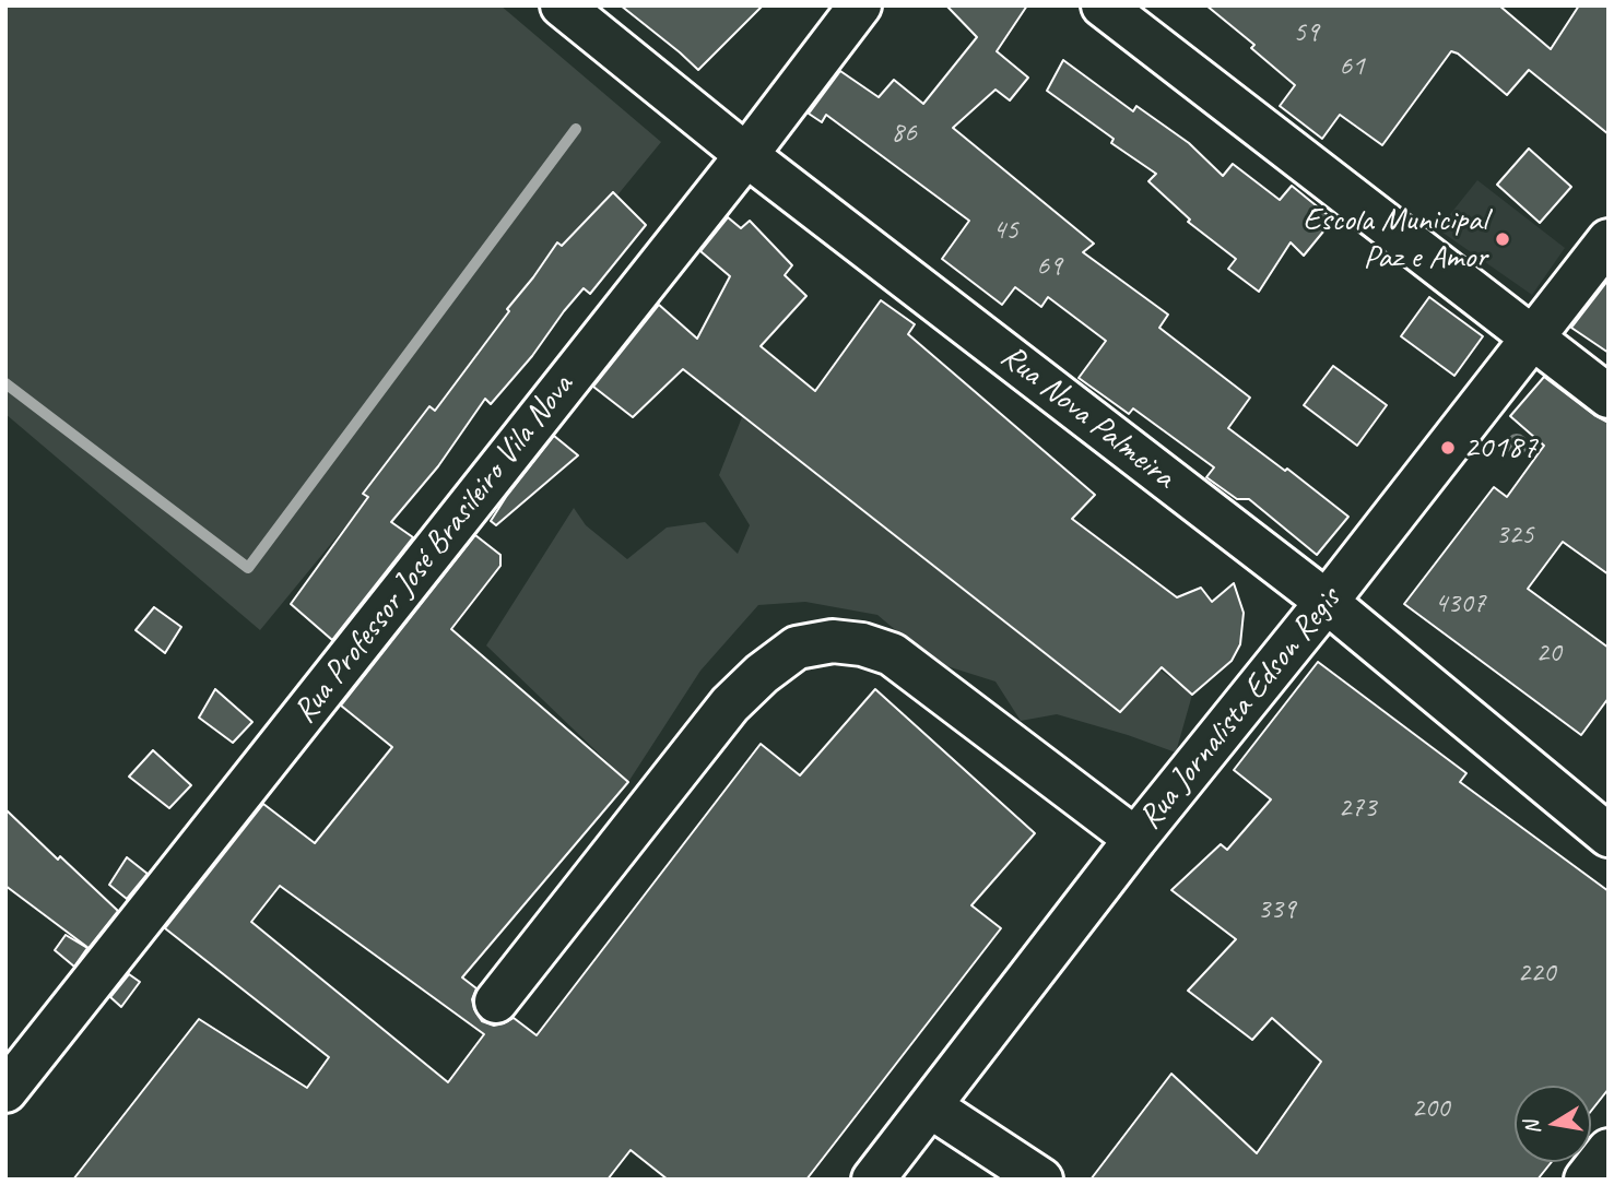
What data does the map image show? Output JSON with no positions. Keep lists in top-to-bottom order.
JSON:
{
  "streets": {
    "street": ["Rua Nova Palmeira", "Rua Professor José Brasileiro Vila Nova", "Rua Jornalista Edson Regis"]
  },
  "crossings": [
    ["Rua Nova Palmeira", "Rua Professor José Brasileiro Vila Nova"],
    ["Rua Nova Palmeira", "Rua Jornalista Edson Regis"]
  ],
  "places": ["Escola Municipal Paz e Amor", "20187"],
  "house_numbers": [
    "59",
    "61",
    "86",
    "45",
    "69",
    "325",
    "4307",
    "20",
    "273",
    "339",
    "220",
    "200"
  ],
  "north": "left"
}
